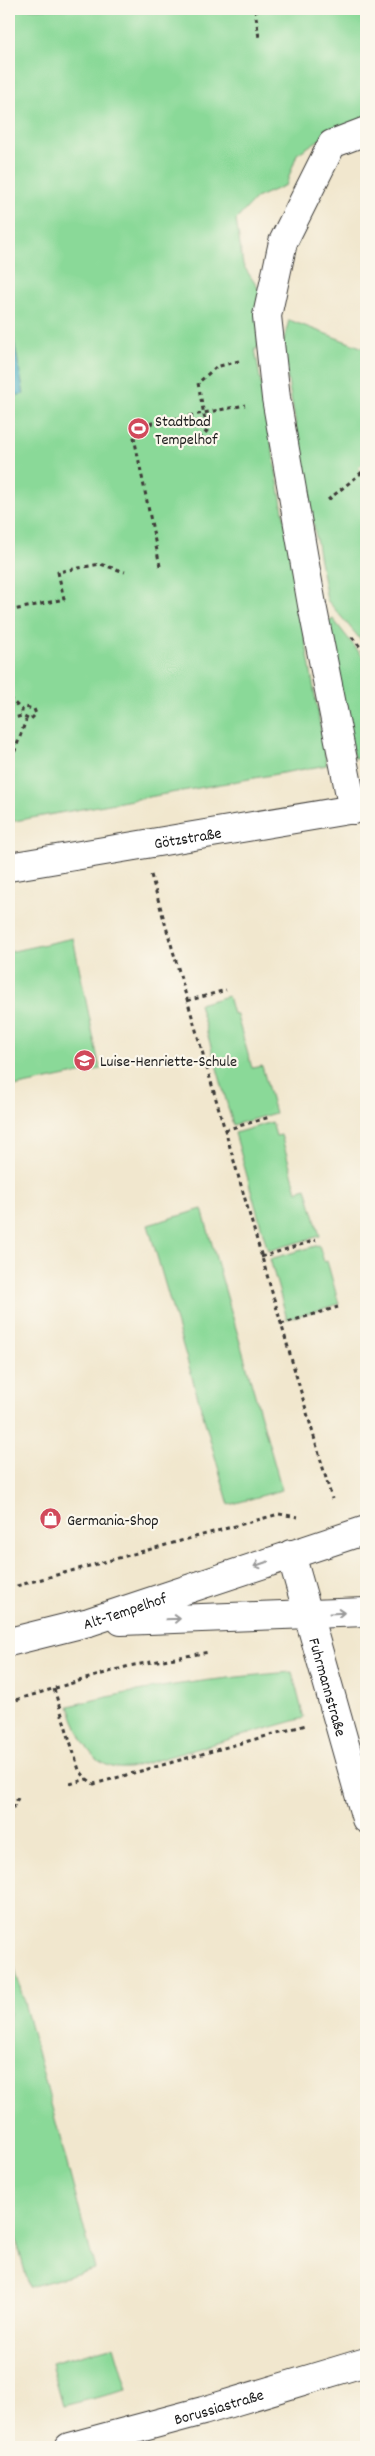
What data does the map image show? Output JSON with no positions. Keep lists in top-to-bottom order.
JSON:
{
  "streets": {
    "street": [
      "Götzstraße",
      "Alt-Tempelhof",
      "Fuhrmannstraße",
      "Borussiastraße"
    ]
  },
  "crossings": [
    ["Alt-Tempelhof", "Fuhrmannstraße"]
  ],
  "places": {
    "sports": ["Stadtbad Tempelhof"],
    "school or university": ["Luise-Henriette-Schule"],
    "shop": ["Germania-Shop"]
  }
}
